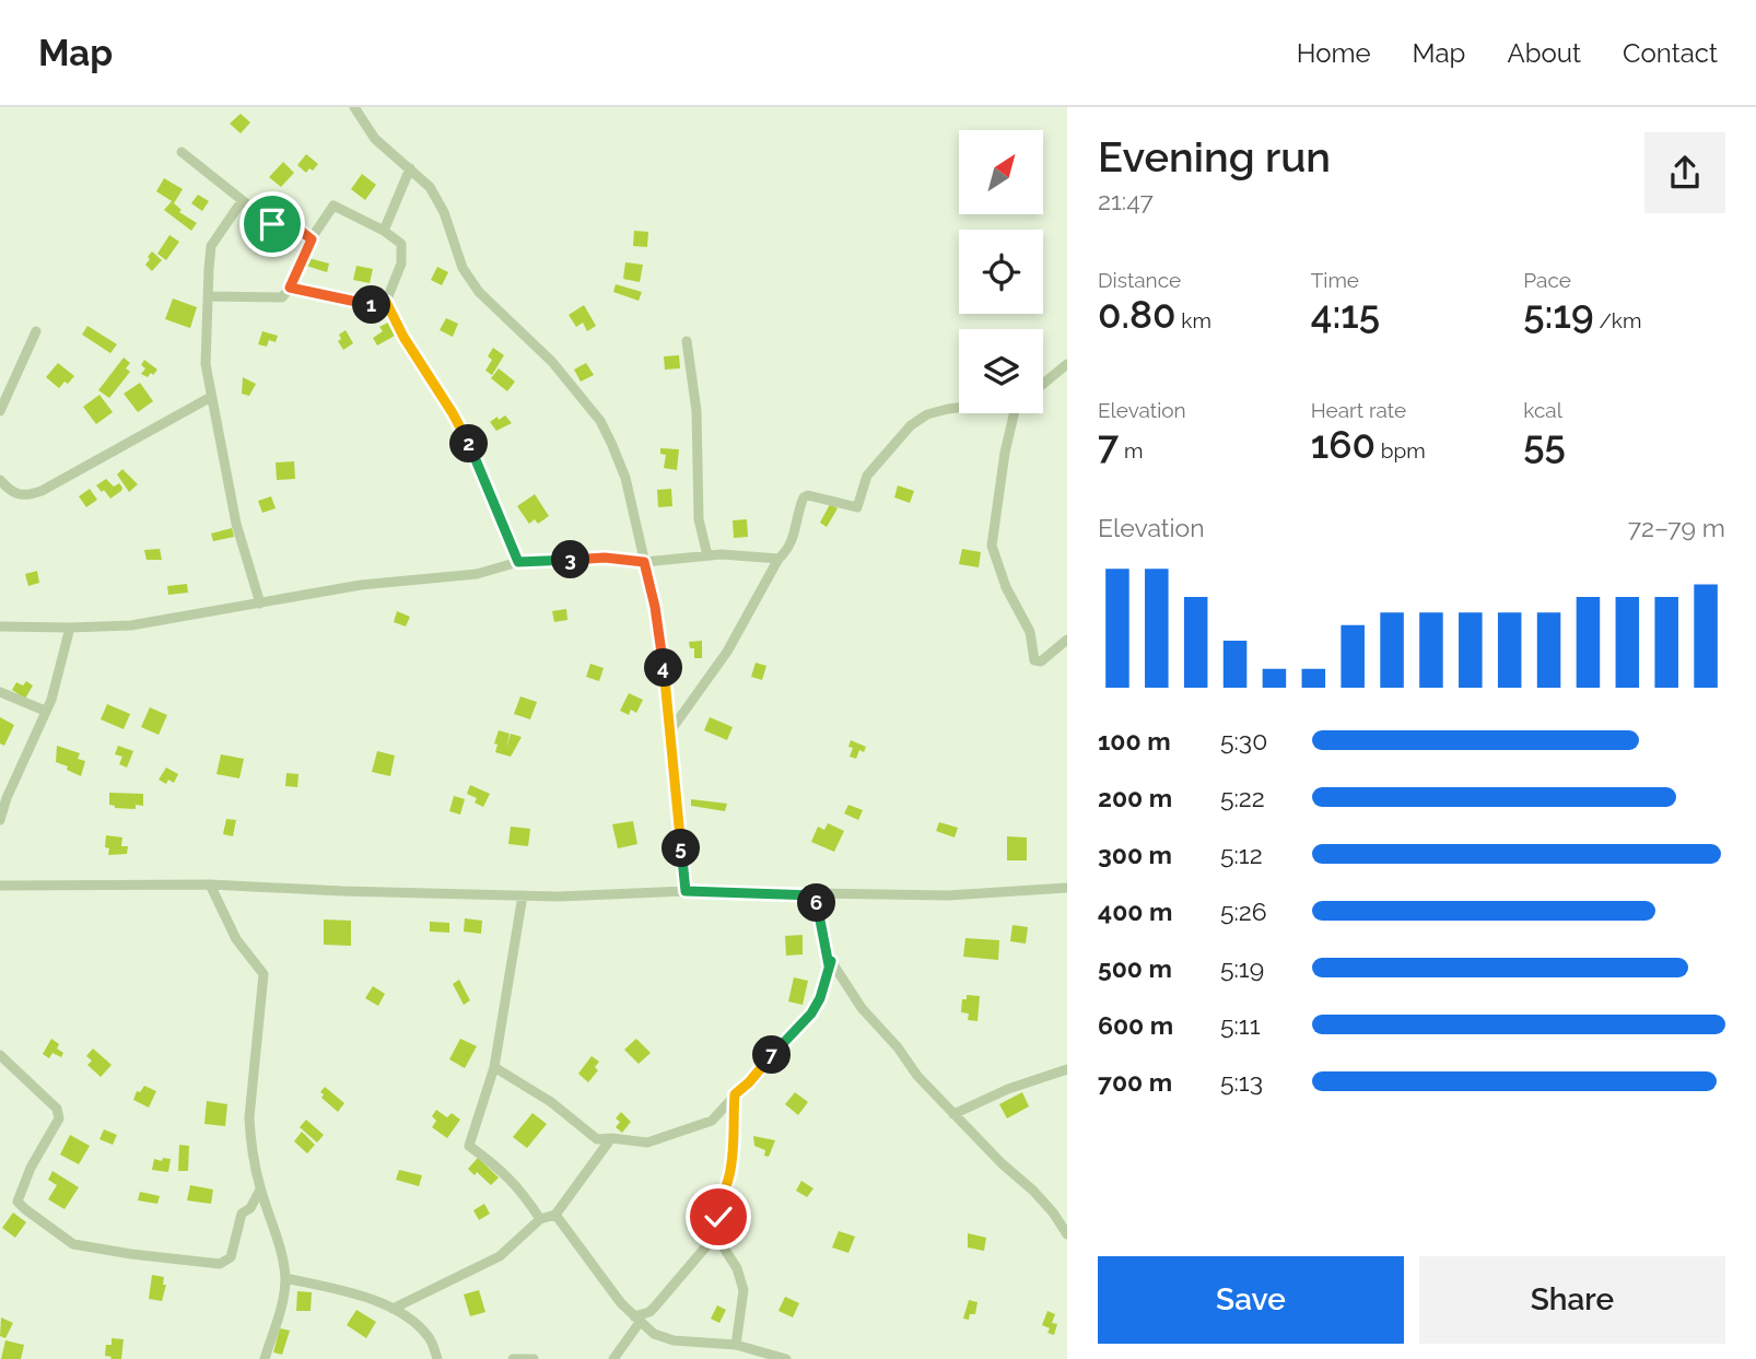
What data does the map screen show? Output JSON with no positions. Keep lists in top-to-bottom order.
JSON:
{
  "north": "top right",
  "page": {
    "header": "Map",
    "nav": [
      "Home",
      "Map",
      "About",
      "Contact"
    ],
    "heading": ["Evening run", "21:47"],
    "stats": [
      ["Distance", "0.80 km"],
      ["Time", "4:15"],
      ["Pace", "5:19 /km"],
      ["Elevation", "7 m"],
      ["Heart rate", "160 bpm"],
      ["kcal", "55"]
    ],
    "pins": [
      "1",
      "2",
      "3",
      "4",
      "5",
      "6",
      "7"
    ],
    "chart": ["Elevation", "72–79 m"],
    "list": [
      {
        "name": "100 m",
        "note": "5:30"
      },
      {
        "name": "200 m",
        "note": "5:22"
      },
      {
        "name": "300 m",
        "note": "5:12"
      },
      {
        "name": "400 m",
        "note": "5:26"
      },
      {
        "name": "500 m",
        "note": "5:19"
      },
      {
        "name": "600 m",
        "note": "5:11"
      },
      {
        "name": "700 m",
        "note": "5:13"
      }
    ],
    "buttons": ["Save", "Share"]
  }
}
